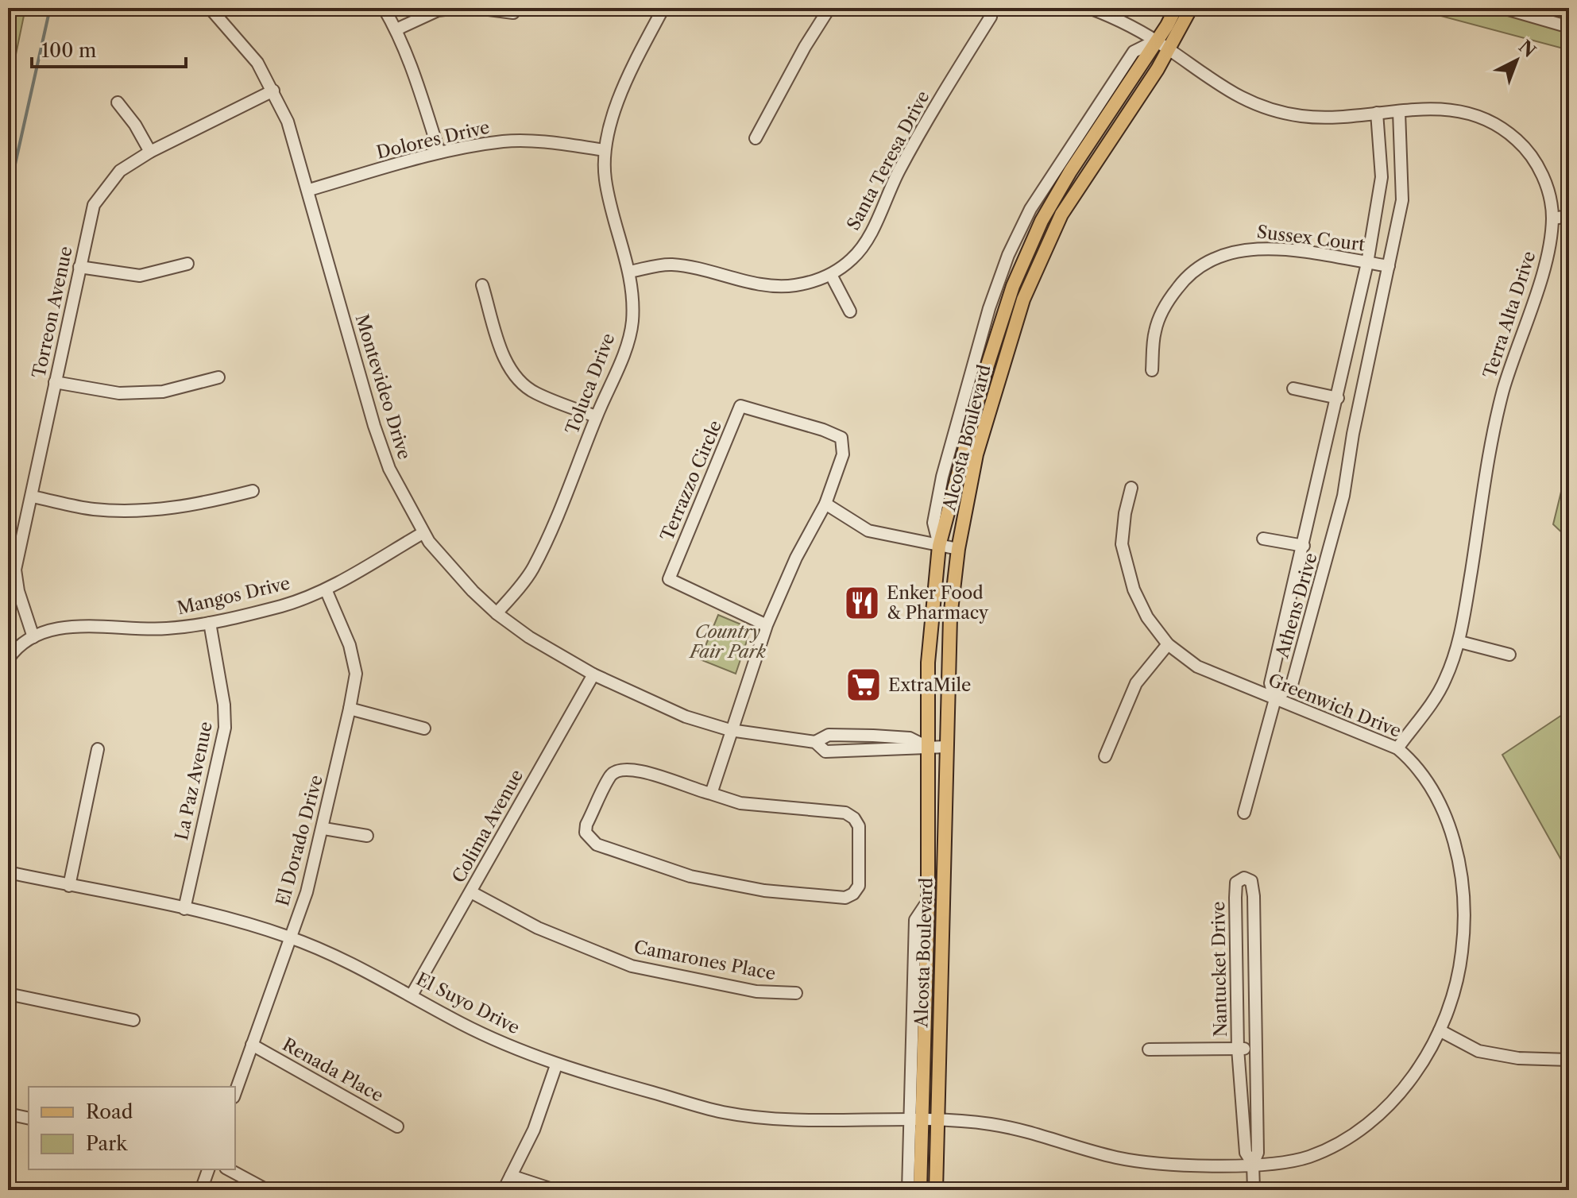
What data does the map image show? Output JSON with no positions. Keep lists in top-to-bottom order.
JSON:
{
  "streets": {
    "main road": ["Alcosta Boulevard"],
    "street": [
      "Dolores Drive",
      "Santa Teresa Drive",
      "Sussex Court",
      "Torreon Avenue",
      "Terra Alta Drive",
      "Toluca Drive",
      "Montevideo Drive",
      "Terrazzo Circle",
      "Mangos Drive",
      "Athens Drive",
      "Greenwich Drive",
      "La Paz Avenue",
      "Colima Avenue",
      "El Dorado Drive",
      "Camarones Place",
      "Nantucket Drive",
      "El Suyo Drive",
      "Renada Place"
    ]
  },
  "crossings": [
    ["Dolores Drive", "Toluca Drive"],
    ["Dolores Drive", "Montevideo Drive"],
    ["Santa Teresa Drive", "Toluca Drive"],
    ["Sussex Court", "Athens Drive"],
    ["Torreon Avenue", "Montevideo Drive"],
    ["Torreon Avenue", "Mangos Drive"],
    ["Terra Alta Drive", "Alcosta Boulevard"],
    ["Terra Alta Drive", "Athens Drive"],
    ["Terra Alta Drive", "Greenwich Drive"],
    ["Toluca Drive", "Montevideo Drive"],
    ["Montevideo Drive", "Alcosta Boulevard"],
    ["Montevideo Drive", "Terrazzo Circle"],
    ["Montevideo Drive", "Mangos Drive"],
    ["Montevideo Drive", "Colima Avenue"],
    ["Alcosta Boulevard", "Greenwich Drive"],
    ["Alcosta Boulevard", "El Suyo Drive"],
    ["Mangos Drive", "La Paz Avenue"],
    ["Mangos Drive", "El Dorado Drive"],
    ["Athens Drive", "Greenwich Drive"],
    ["Greenwich Drive", "Nantucket Drive"],
    ["Greenwich Drive", "El Suyo Drive"],
    ["La Paz Avenue", "El Suyo Drive"],
    ["Colima Avenue", "Camarones Place"],
    ["Colima Avenue", "El Suyo Drive"],
    ["El Dorado Drive", "El Suyo Drive"],
    ["El Dorado Drive", "Renada Place"]
  ],
  "parks": ["Country Fair Park"],
  "places": {
    "restaurant": ["Enker Food & Pharmacy"],
    "supermarket": ["ExtraMile"]
  },
  "legend": ["Road", "Park"],
  "scale_bar": "100 m",
  "north": "top right"
}
